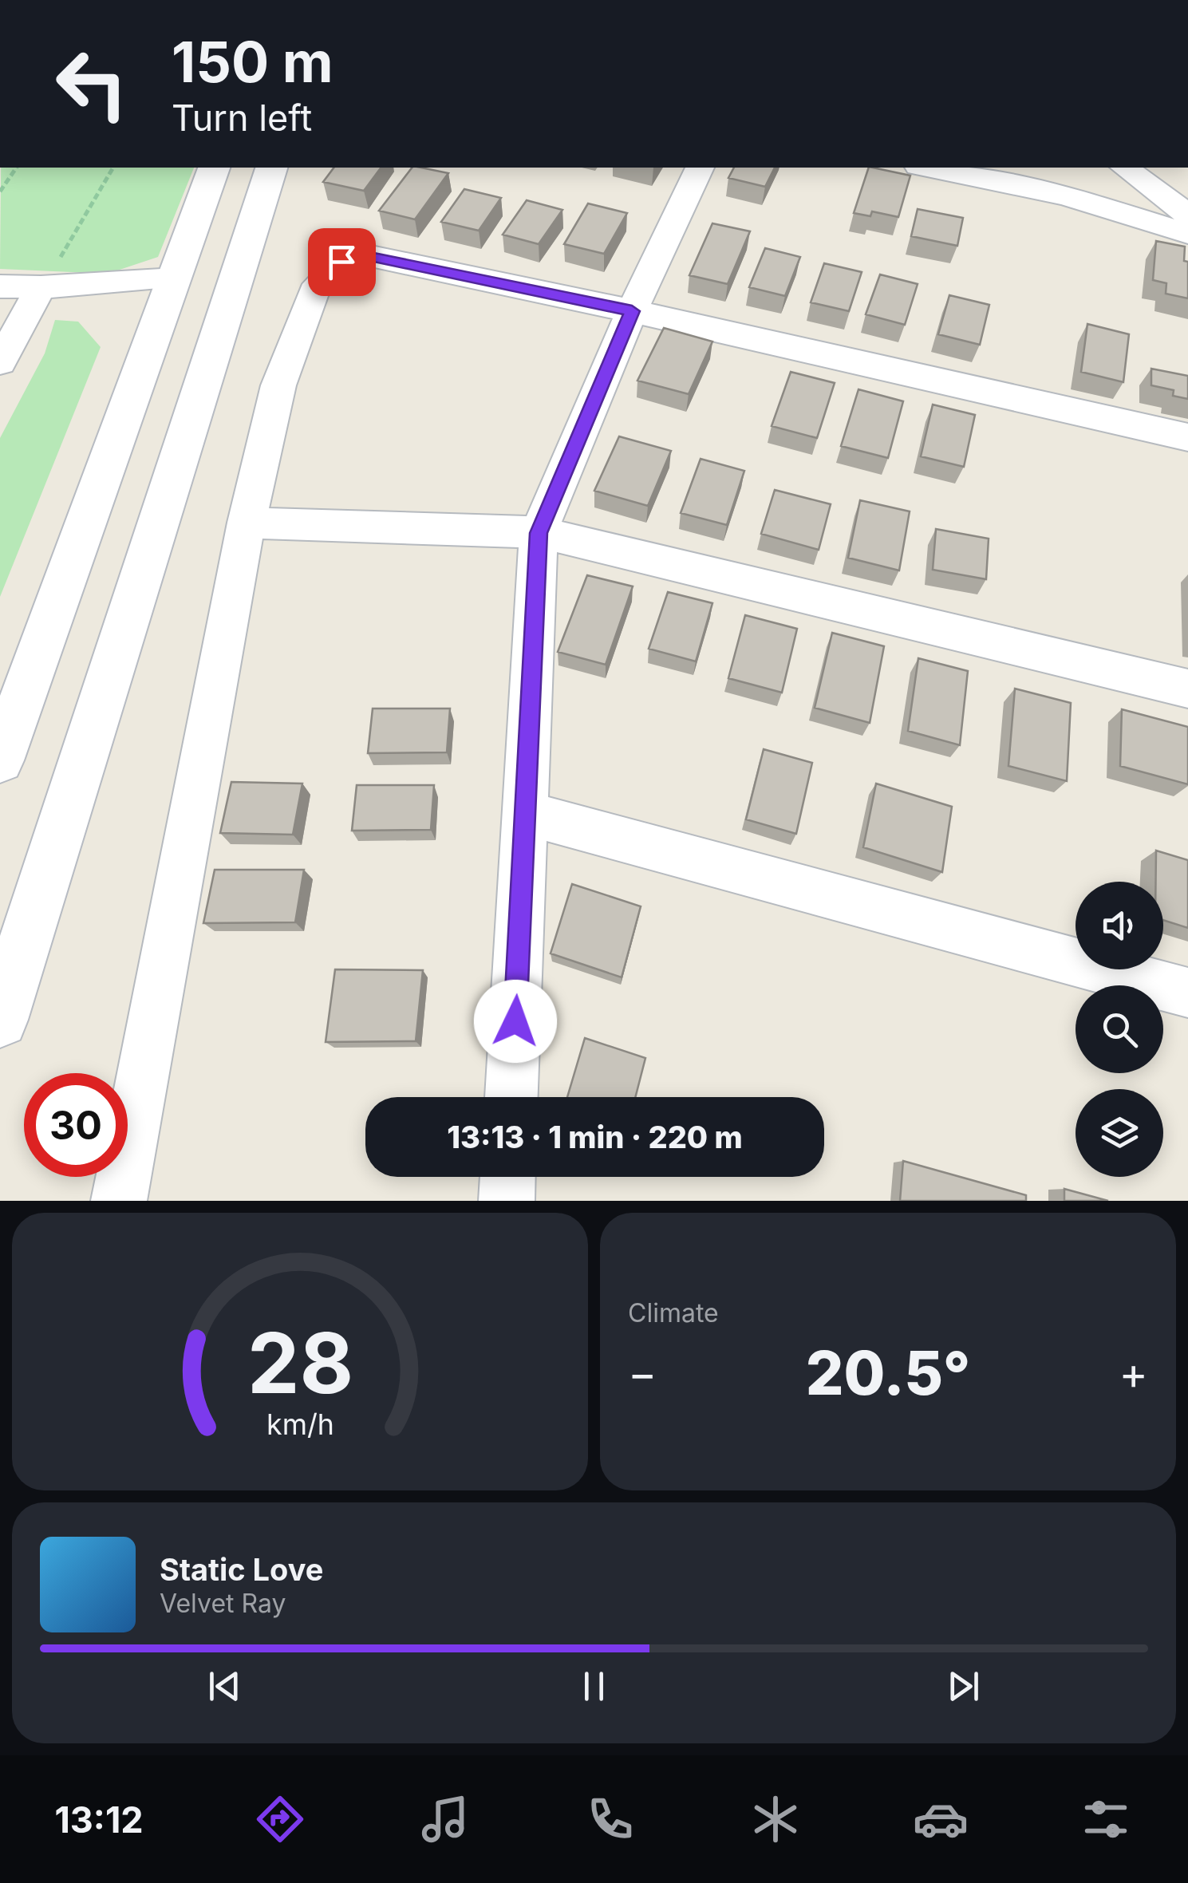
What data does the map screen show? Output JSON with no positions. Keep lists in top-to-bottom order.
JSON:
{
  "page": {
    "turn": ["150 m", "Turn left"],
    "limit": "30",
    "trip": "13:13 · 1 min · 220 m",
    "tile": "Climate",
    "heat": ["−", "20.5°", "+"],
    "song": ["Static Love", "Velvet Ray"],
    "tabs": "13:12",
    "gauge": ["28", "km/h"]
  }
}
